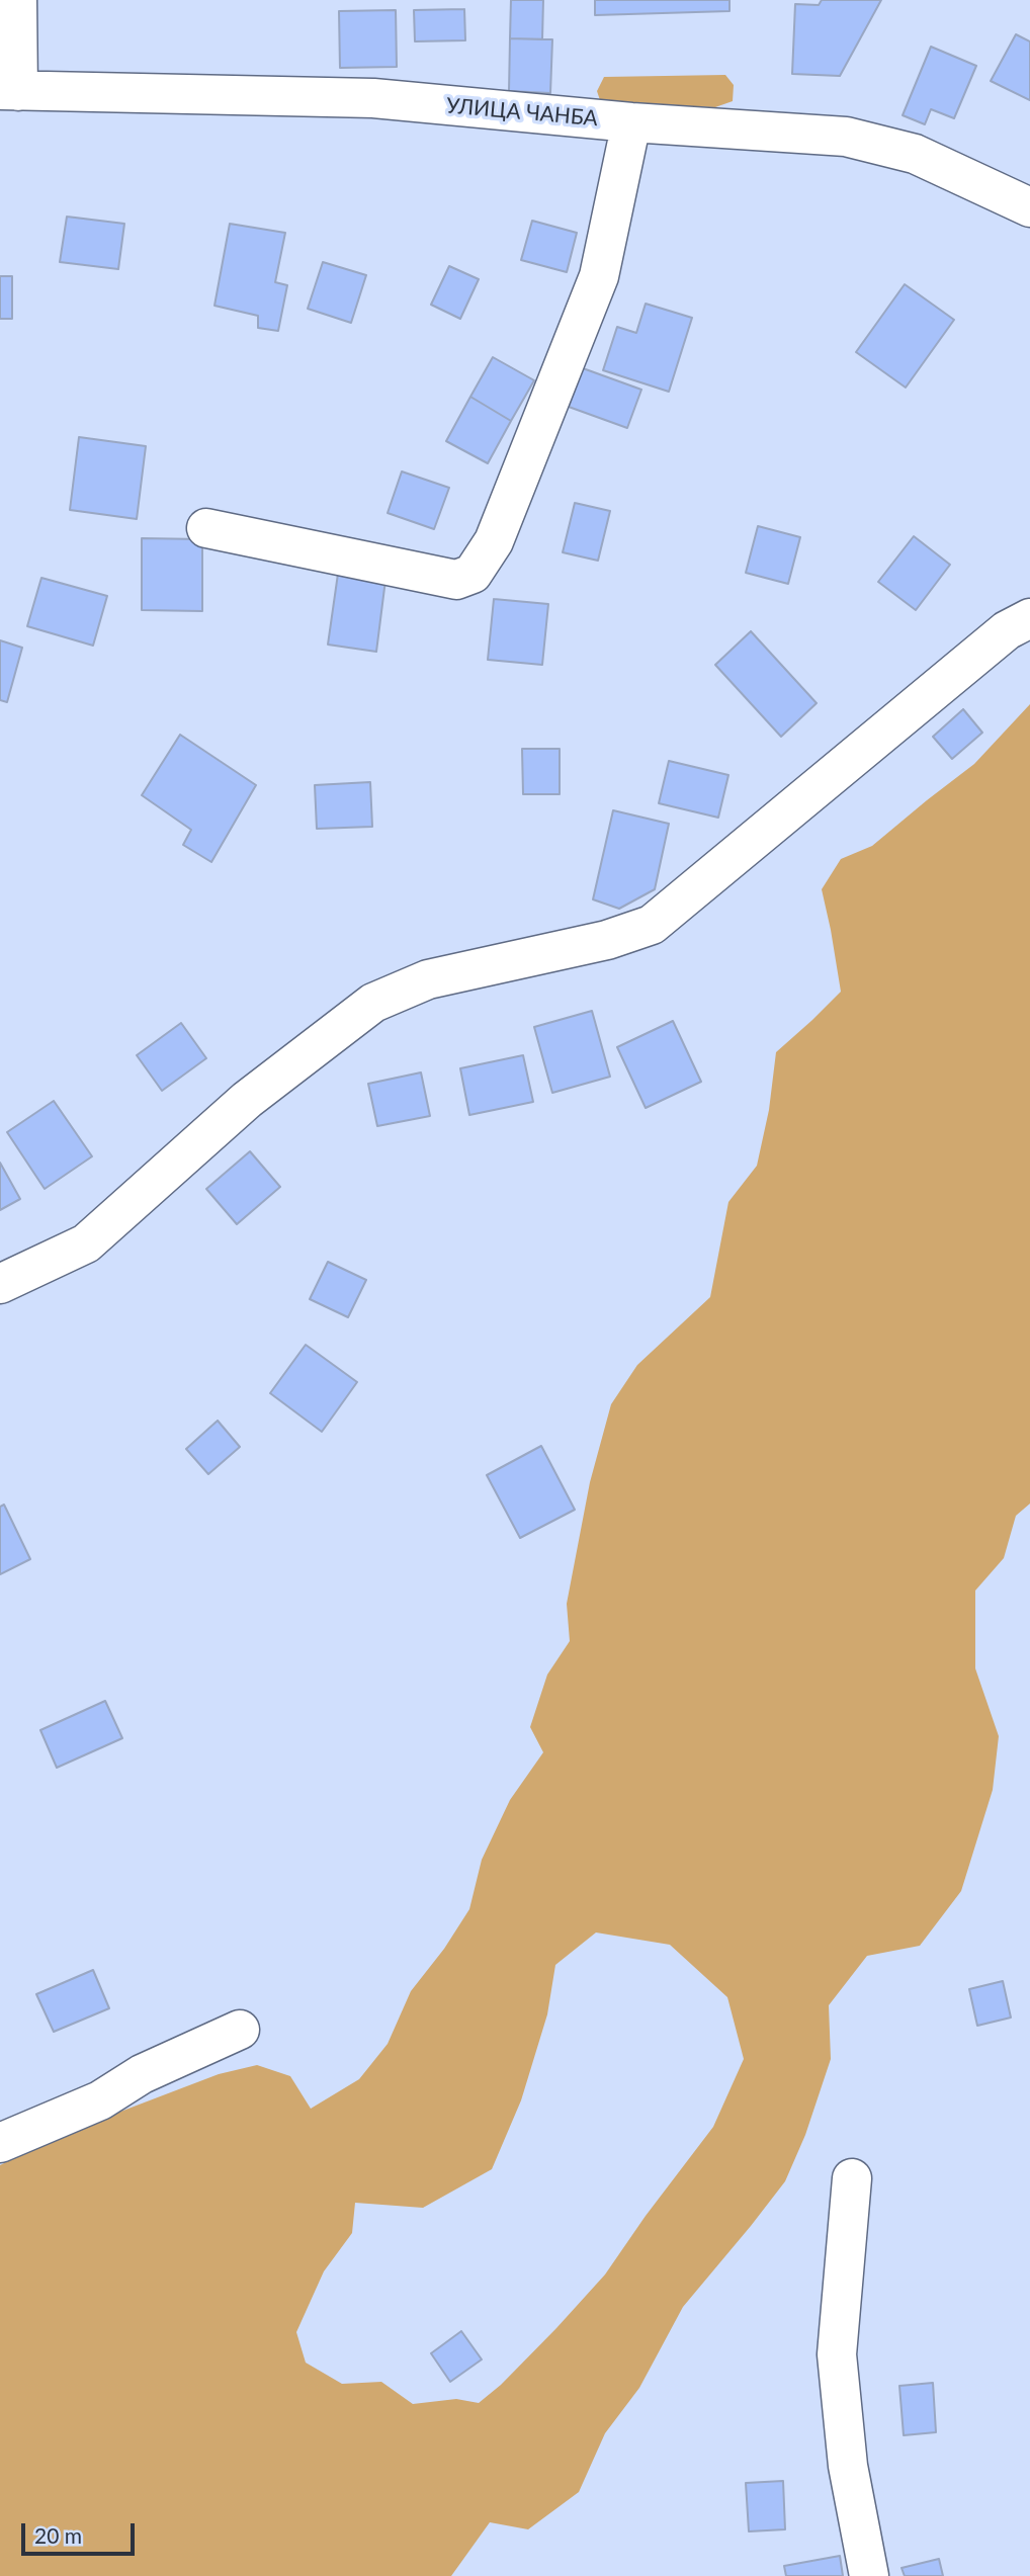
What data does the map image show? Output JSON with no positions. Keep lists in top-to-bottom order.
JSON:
{
  "streets": {
    "street": ["УЛИЦА ЧАНБА"]
  },
  "scale_bar": "20 m"
}
